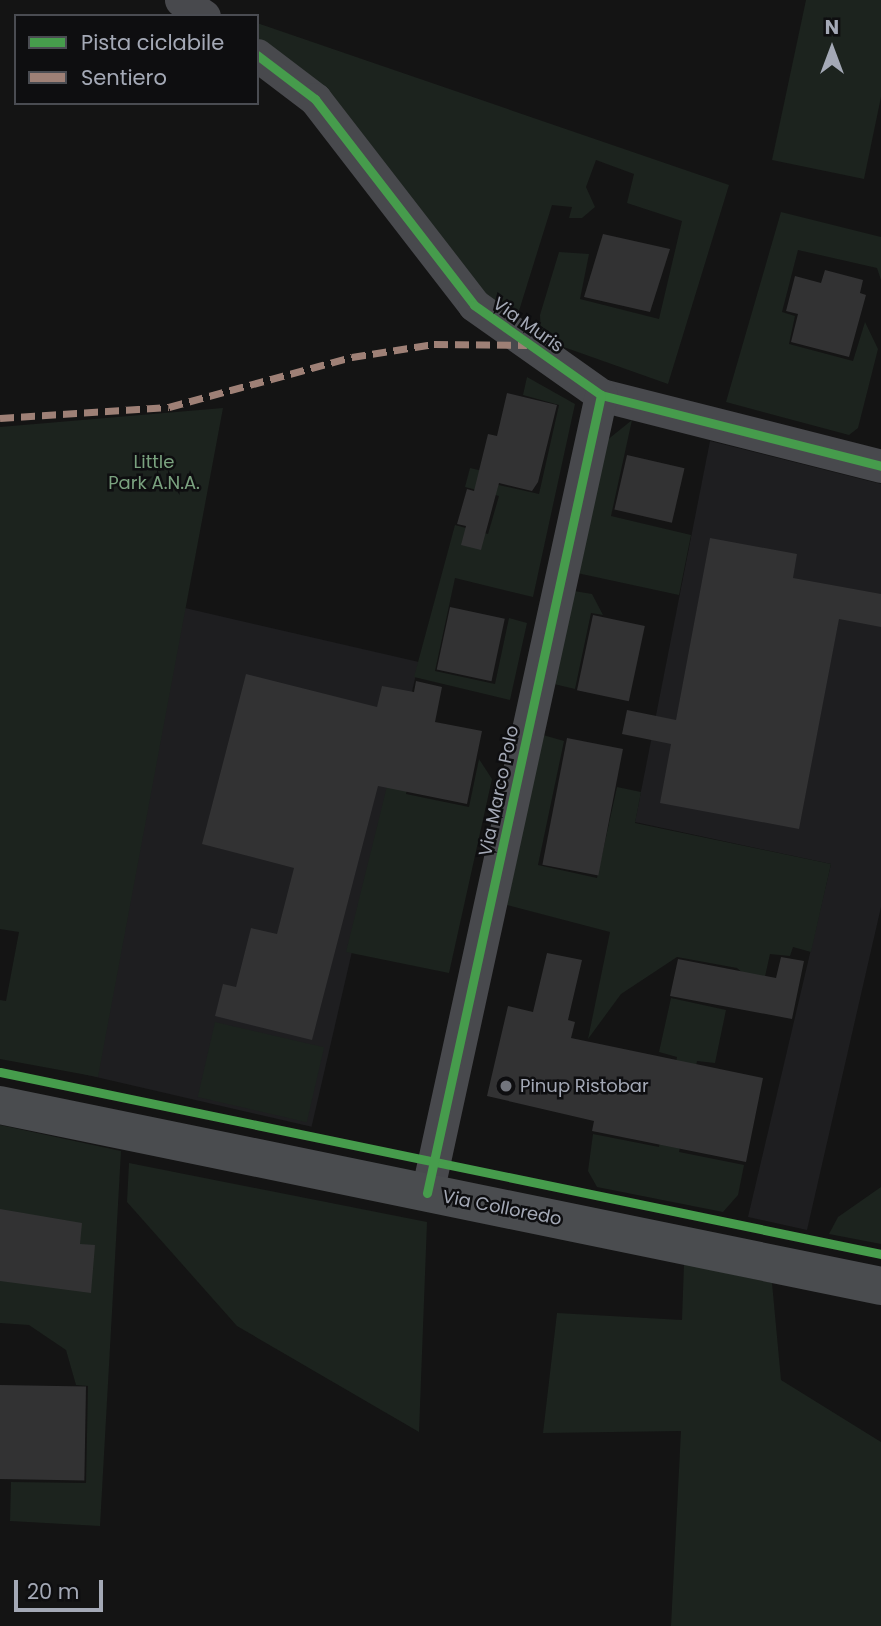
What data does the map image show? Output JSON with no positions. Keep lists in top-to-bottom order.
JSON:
{
  "streets": {
    "main road": ["Via Colloredo"],
    "street": ["Via Muris", "Via Marco Polo"]
  },
  "crossings": [
    ["Via Muris", "Via Marco Polo"],
    ["Via Marco Polo", "Via Colloredo"]
  ],
  "parks": ["Little Park A.N.A."],
  "places": ["Pinup Ristobar"],
  "legend": ["Pista ciclabile", "Sentiero"],
  "scale_bar": "20 m",
  "north": "top"
}
